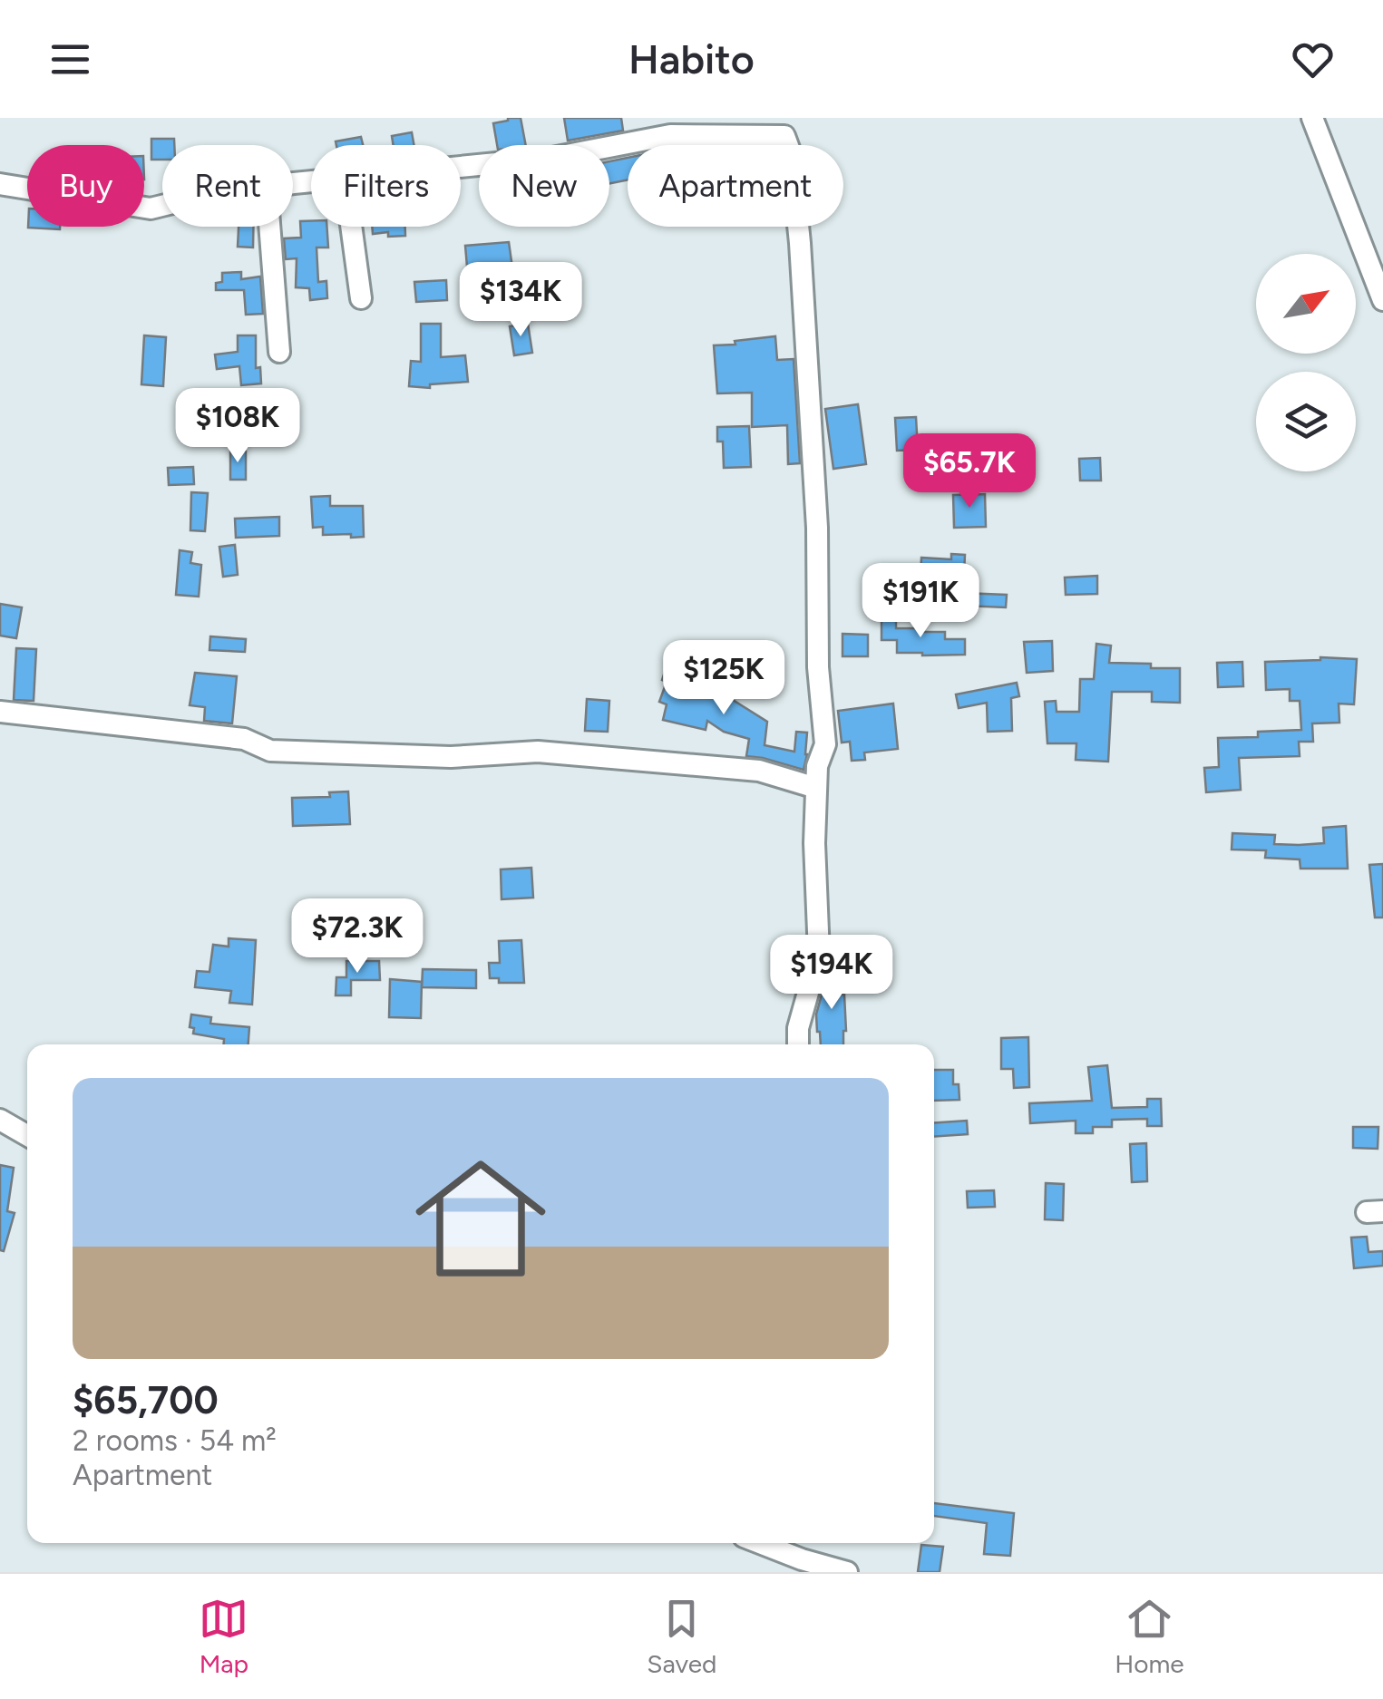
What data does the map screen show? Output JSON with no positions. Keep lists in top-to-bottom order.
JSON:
{
  "north": "top right",
  "page": {
    "header": "Habito",
    "chip": [
      "Buy",
      "Rent",
      "Filters",
      "New",
      "Apartment"
    ],
    "price": [
      "$134K",
      "$108K",
      "$65.7K",
      "$191K",
      "$125K",
      "$72.3K",
      "$194K"
    ],
    "list": [
      {
        "name": "$65,700",
        "note": "2 rooms · 54 m² · Apartment"
      }
    ],
    "tabs": ["Map", "Saved", "Home"]
  }
}
